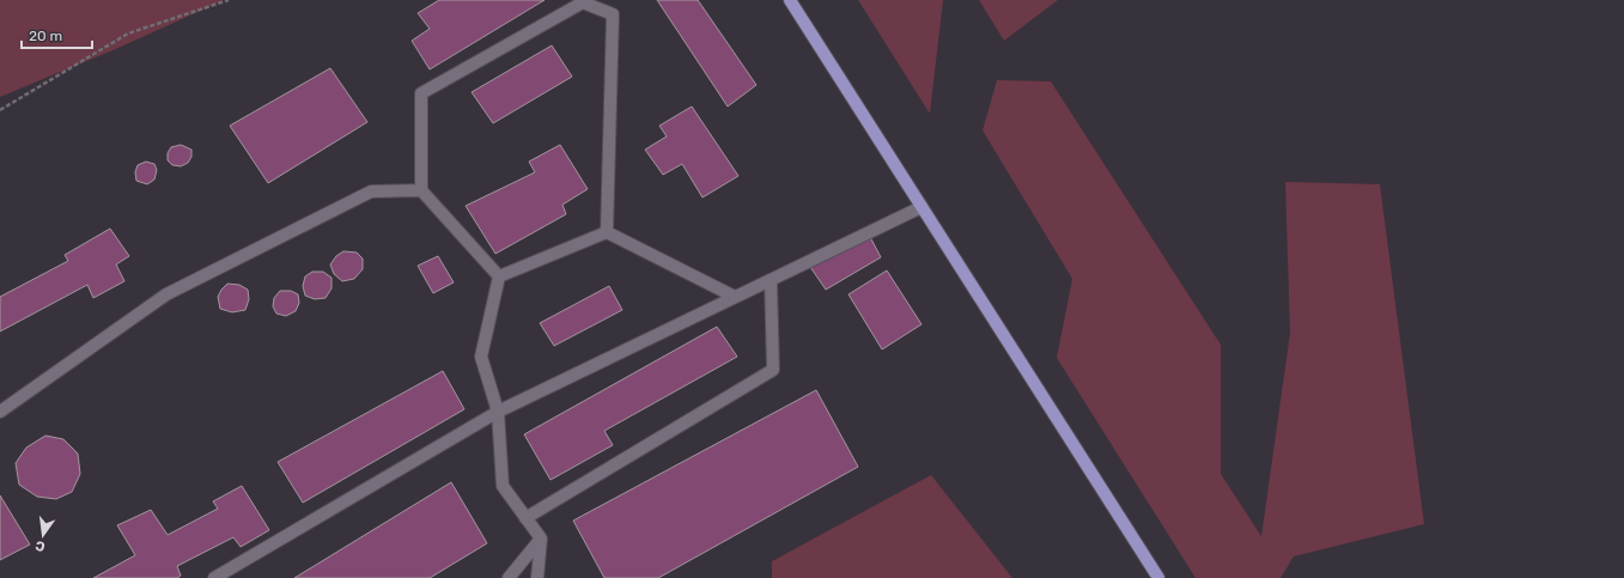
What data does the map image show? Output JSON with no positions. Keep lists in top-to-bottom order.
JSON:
{
  "scale_bar": "20 m",
  "north": "bottom"
}
